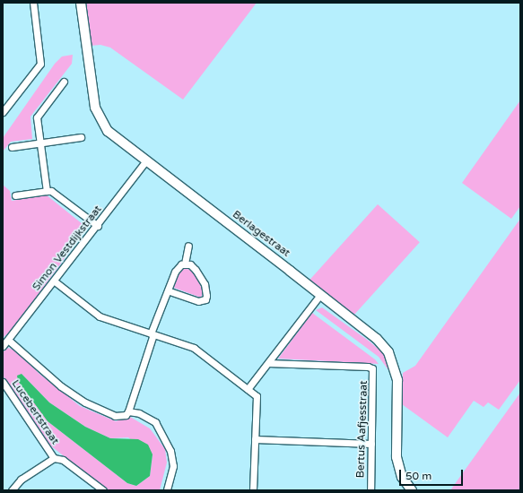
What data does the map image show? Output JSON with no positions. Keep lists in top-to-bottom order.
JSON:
{
  "streets": {
    "street": [
      "Berlagestraat",
      "Simon Vestdijkstraat",
      "Lucebertstraat",
      "Bertus Aafjesstraat"
    ]
  },
  "crossings": [
    ["Berlagestraat", "Simon Vestdijkstraat"]
  ],
  "scale_bar": "50 m"
}
